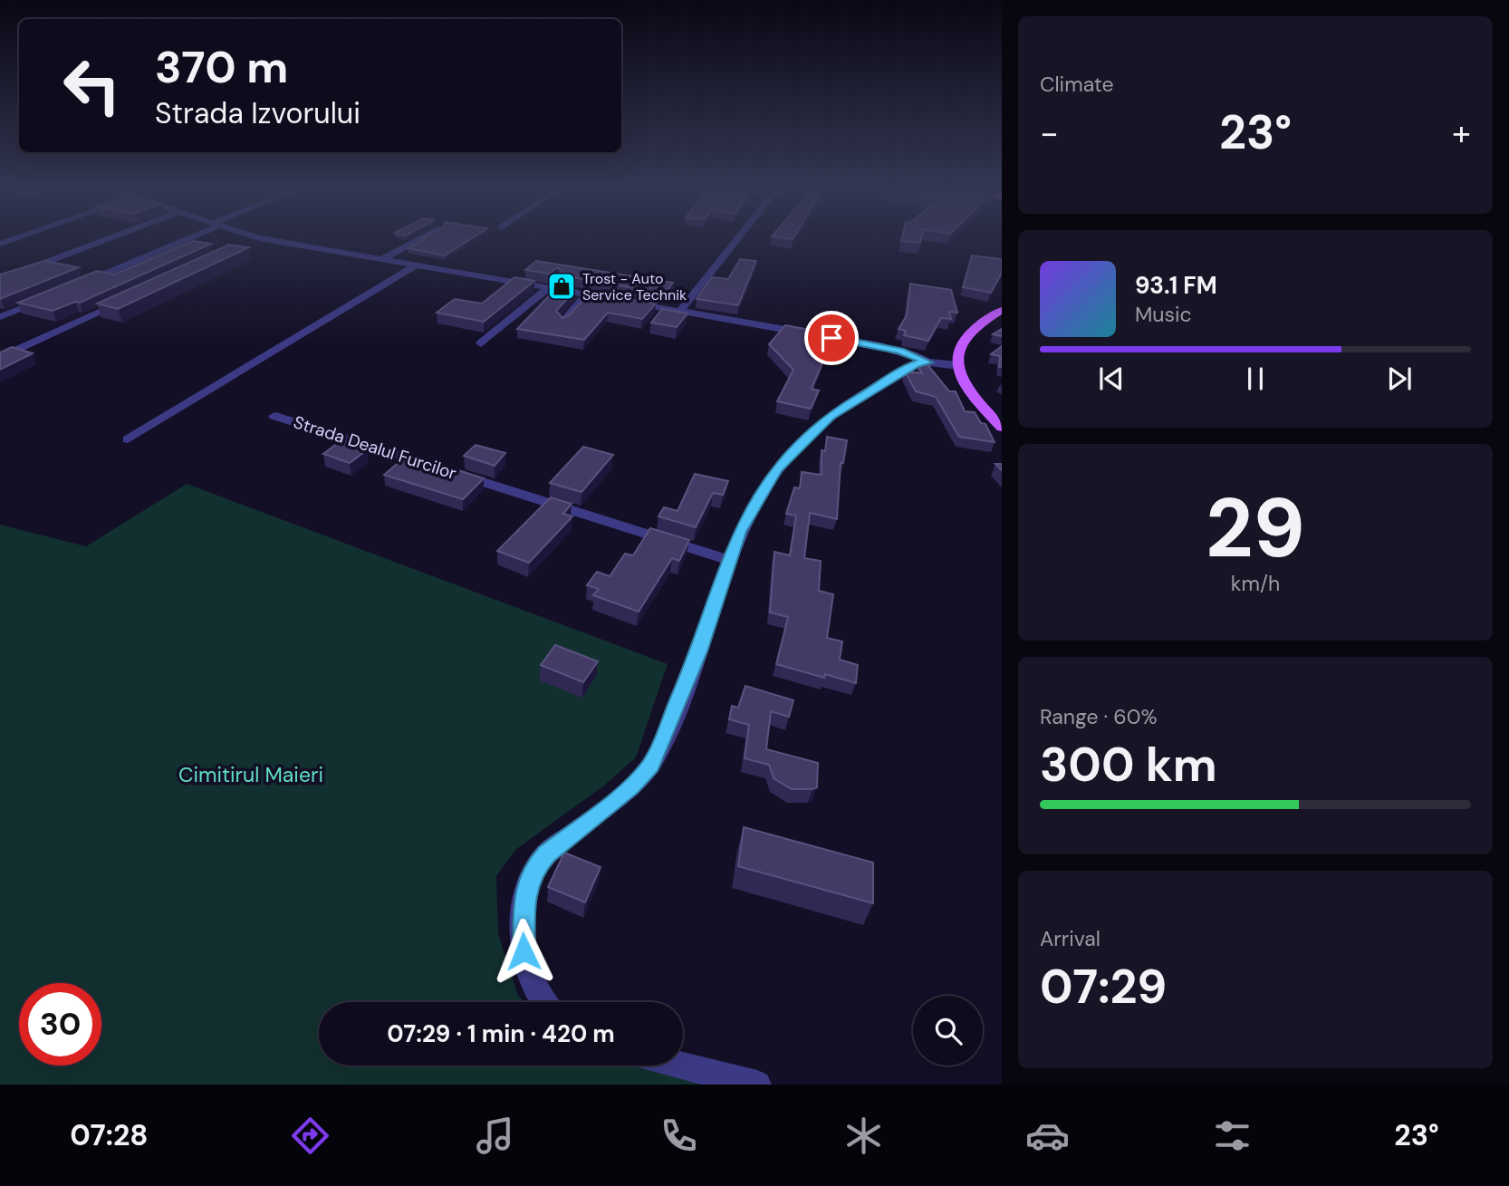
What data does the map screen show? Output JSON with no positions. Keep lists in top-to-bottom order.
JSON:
{
  "streets": {
    "street": ["Strada Dealul Furcilor"]
  },
  "parks": ["Cimitirul Maieri"],
  "places": {
    "shop": ["Trost - Auto Service Technik"]
  },
  "page": {
    "tile": [
      "Climate",
      ["29", "km/h"],
      ["Range · 60%", "300 km"],
      ["Arrival", "07:29"]
    ],
    "turn": ["370 m", "Strada Izvorului"],
    "heat": ["−", "23°", "+"],
    "song": ["93.1 FM", "Music"],
    "limit": "30",
    "trip": "07:29 · 1 min · 420 m",
    "tabs": ["07:28", "23°"]
  }
}
